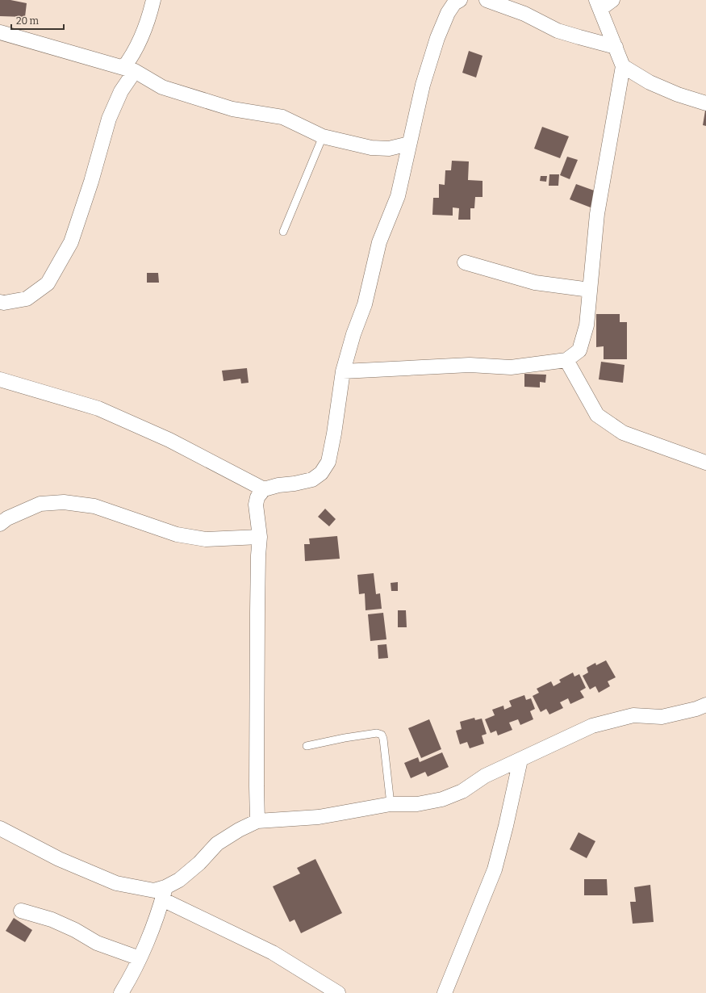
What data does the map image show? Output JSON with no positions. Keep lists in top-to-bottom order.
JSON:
{
  "scale_bar": "20 m"
}
